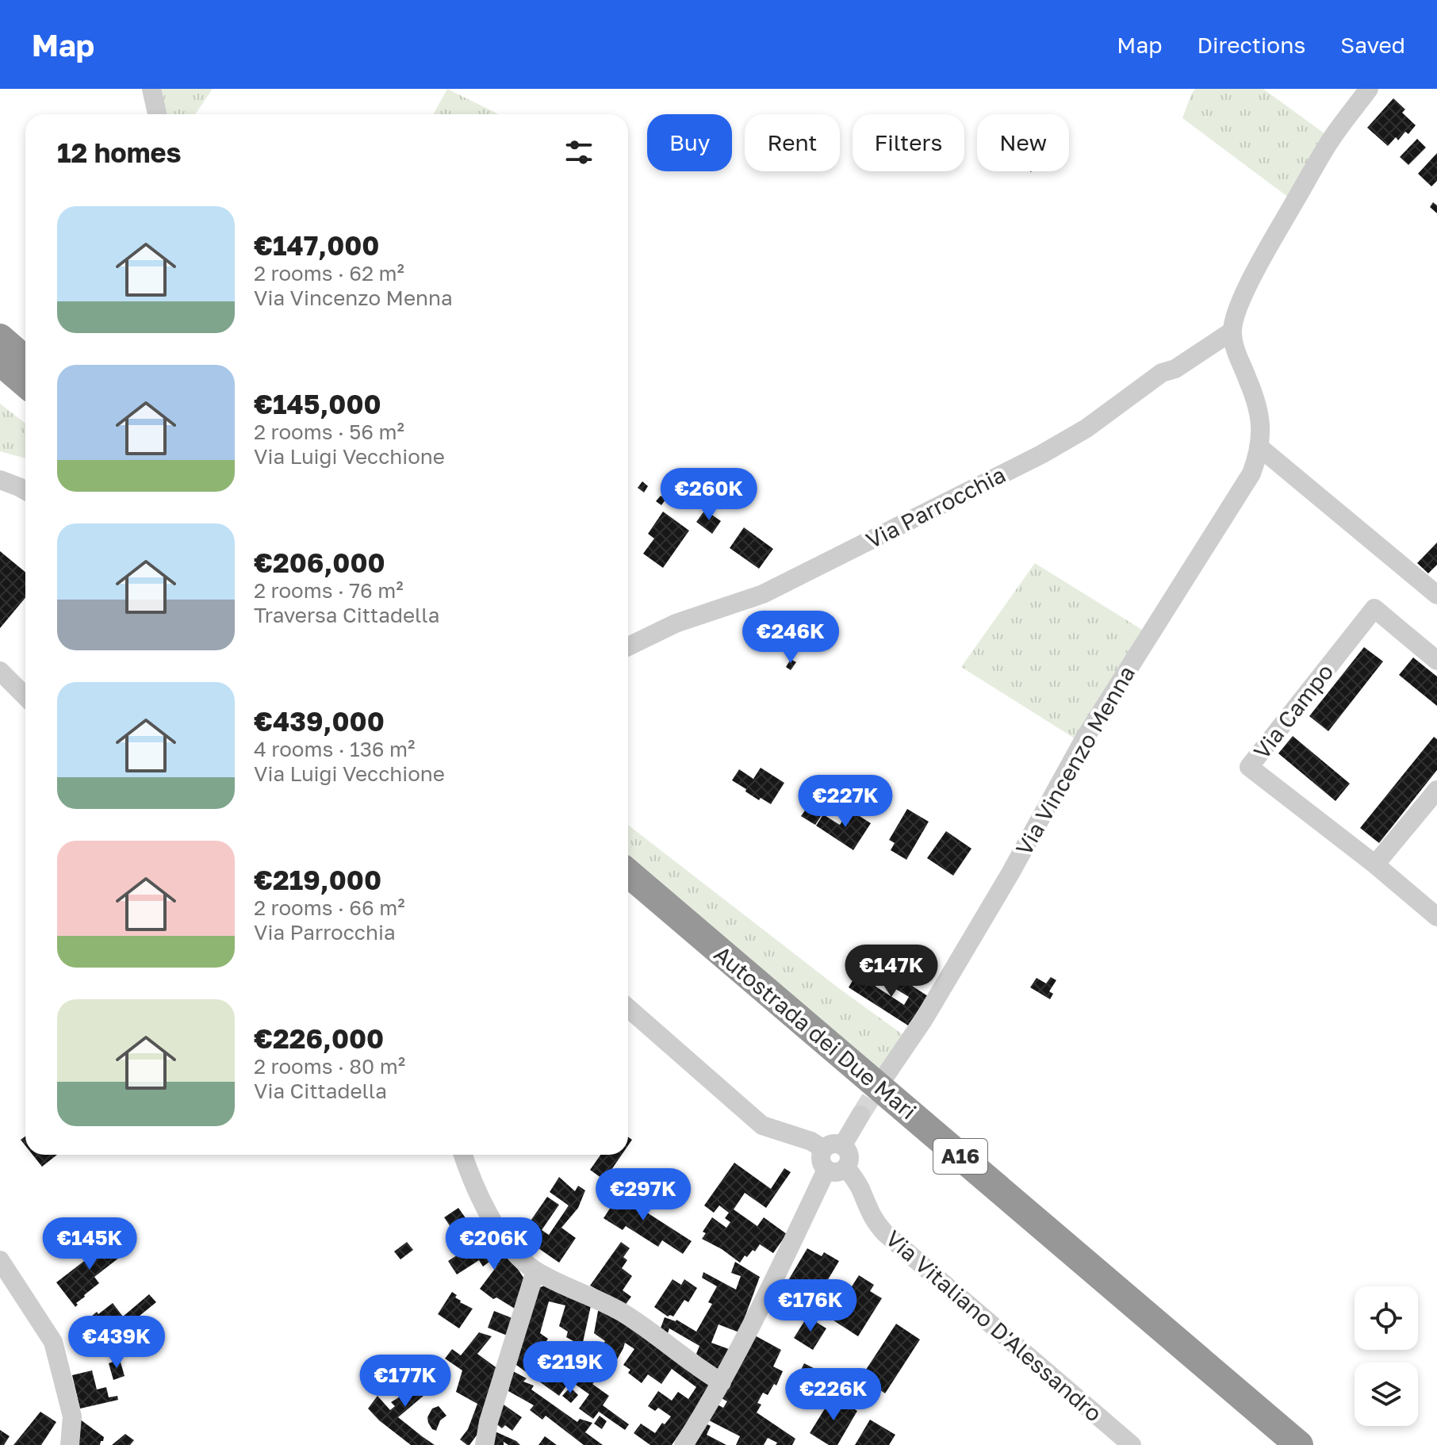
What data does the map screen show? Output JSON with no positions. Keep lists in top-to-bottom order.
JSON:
{
  "streets": {
    "highway": ["Autostrada dei Due Mari", "A16"],
    "street": [
      "Via Parrocchia",
      "Via Campo",
      "Via Vincenzo Menna",
      "Via Vitaliano D'Alessandro"
    ]
  },
  "page": {
    "header": "Map",
    "nav": ["Map", "Directions", "Saved"],
    "chip": [
      "Buy",
      "Rent",
      "Filters",
      "New"
    ],
    "heading": "12 homes",
    "list": [
      {
        "name": "€147,000",
        "note": "2 rooms · 62 m² · Via Vincenzo Menna"
      },
      {
        "name": "€145,000",
        "note": "2 rooms · 56 m² · Via Luigi Vecchione"
      },
      {
        "name": "€206,000",
        "note": "2 rooms · 76 m² · Traversa Cittadella"
      },
      {
        "name": "€439,000",
        "note": "4 rooms · 136 m² · Via Luigi Vecchione"
      },
      {
        "name": "€219,000",
        "note": "2 rooms · 66 m² · Via Parrocchia"
      },
      {
        "name": "€226,000",
        "note": "2 rooms · 80 m² · Via Cittadella"
      }
    ],
    "price": [
      "€260K",
      "€246K",
      "€227K",
      "€147K",
      "€297K",
      "€145K",
      "€206K",
      "€176K",
      "€439K",
      "€219K",
      "€177K",
      "€226K"
    ]
  }
}
